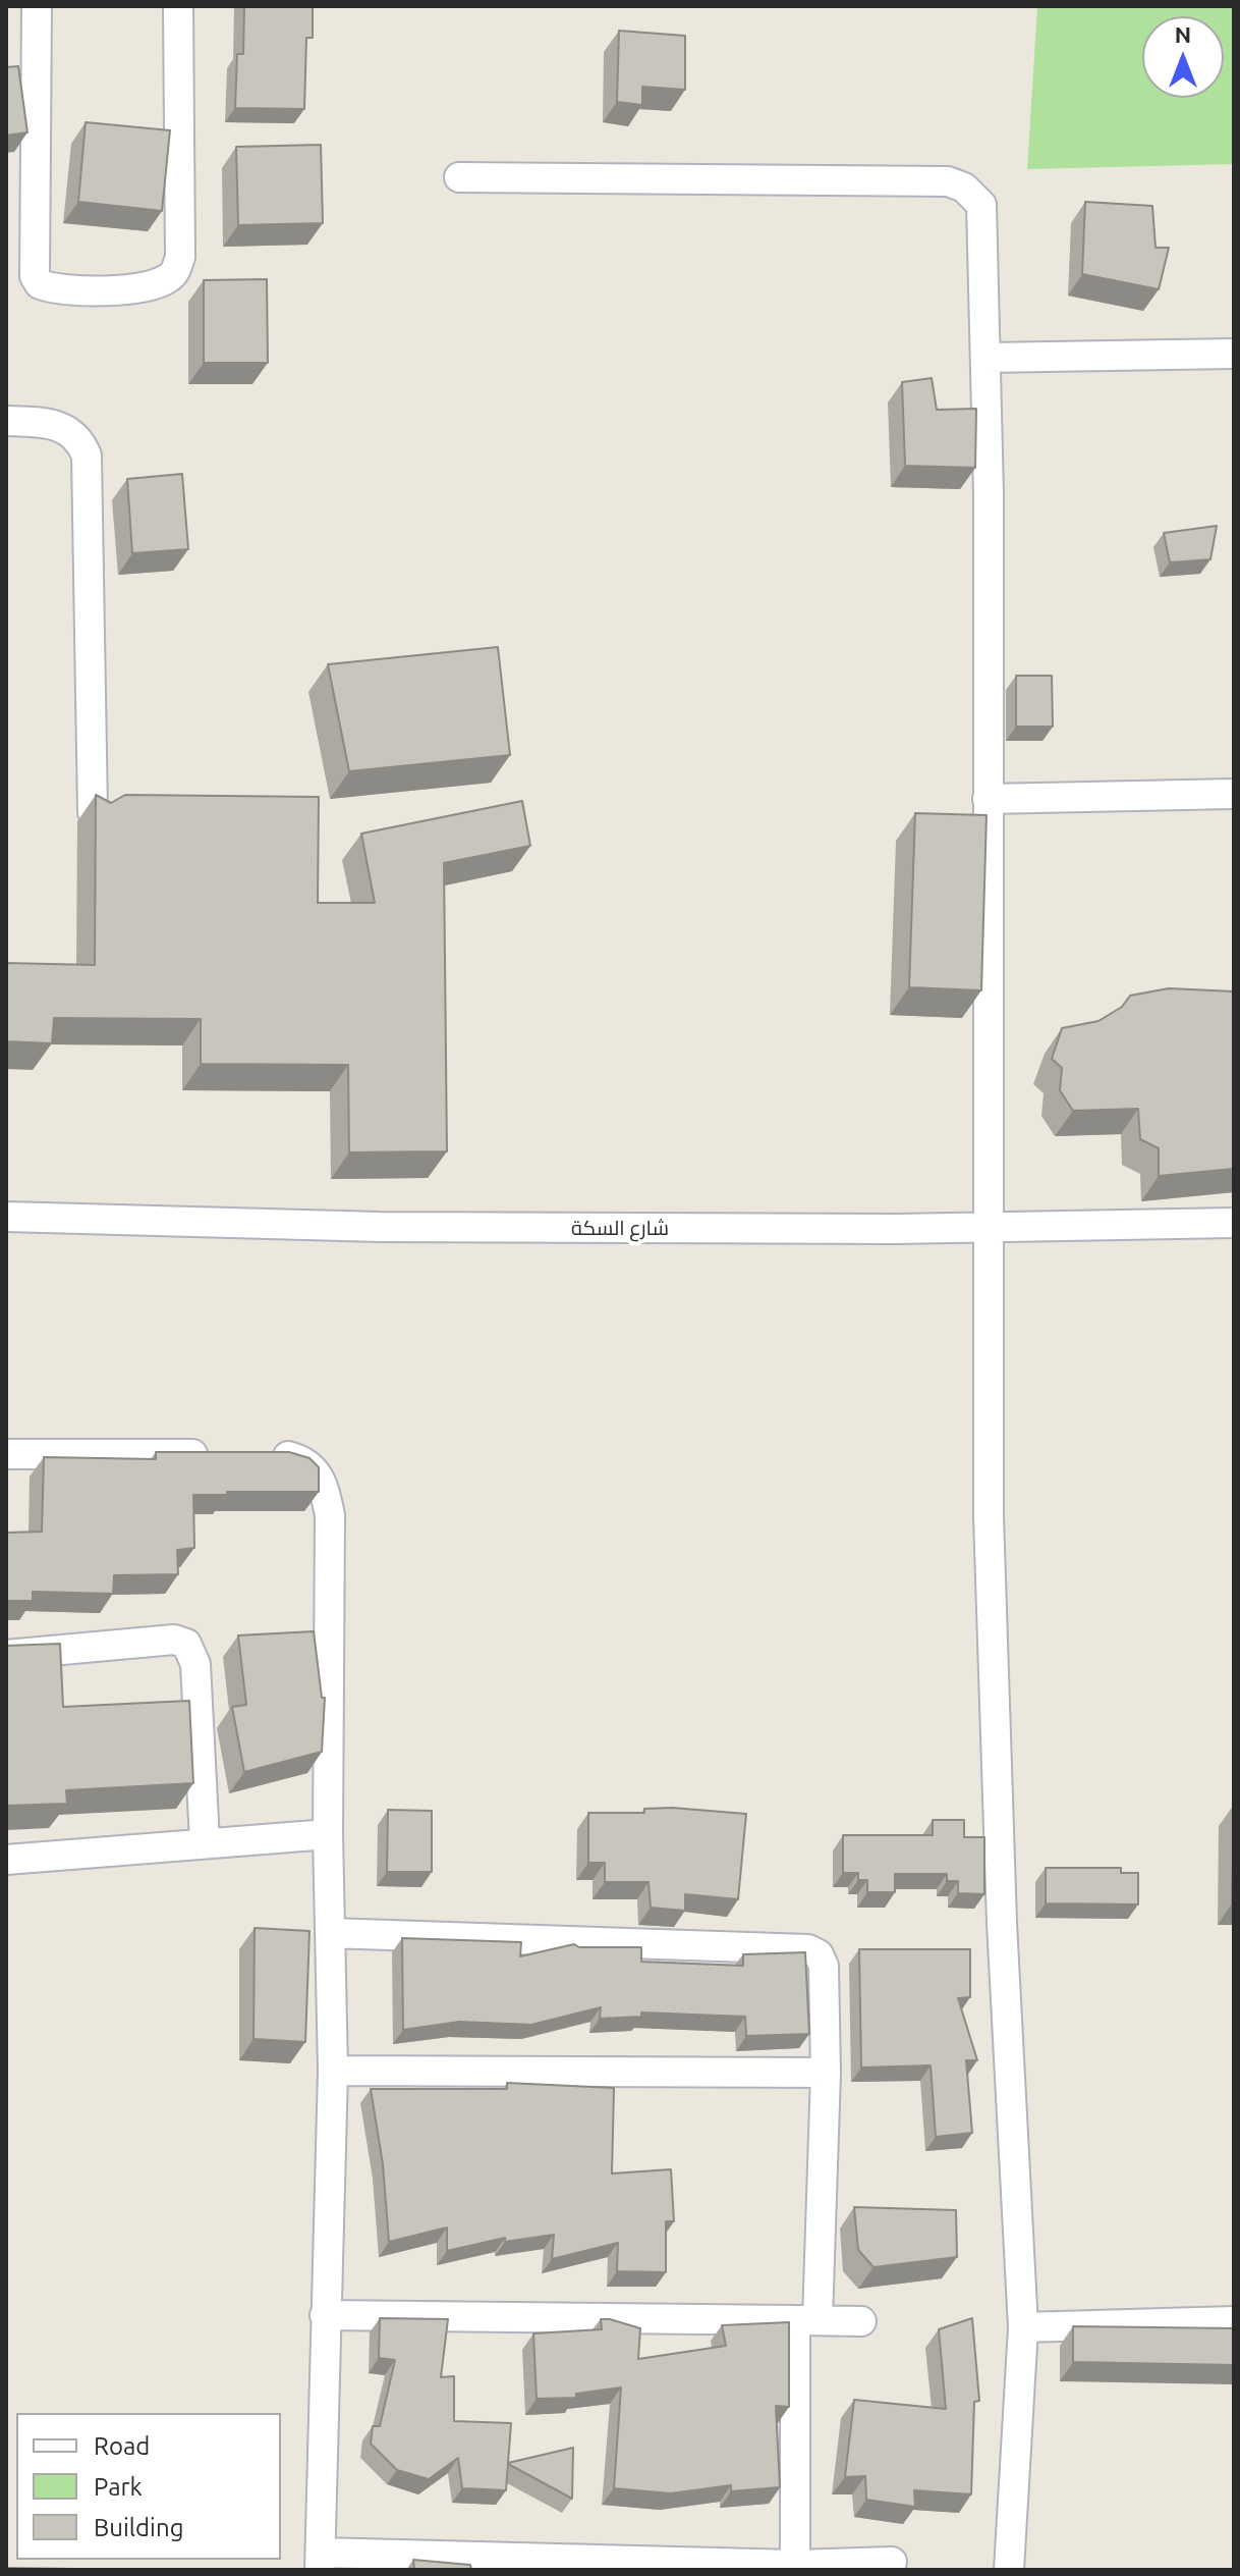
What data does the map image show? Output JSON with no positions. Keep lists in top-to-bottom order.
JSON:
{
  "streets": {
    "street": ["شارع السكة"]
  },
  "legend": ["Road", "Park", "Building"],
  "north": "top"
}
